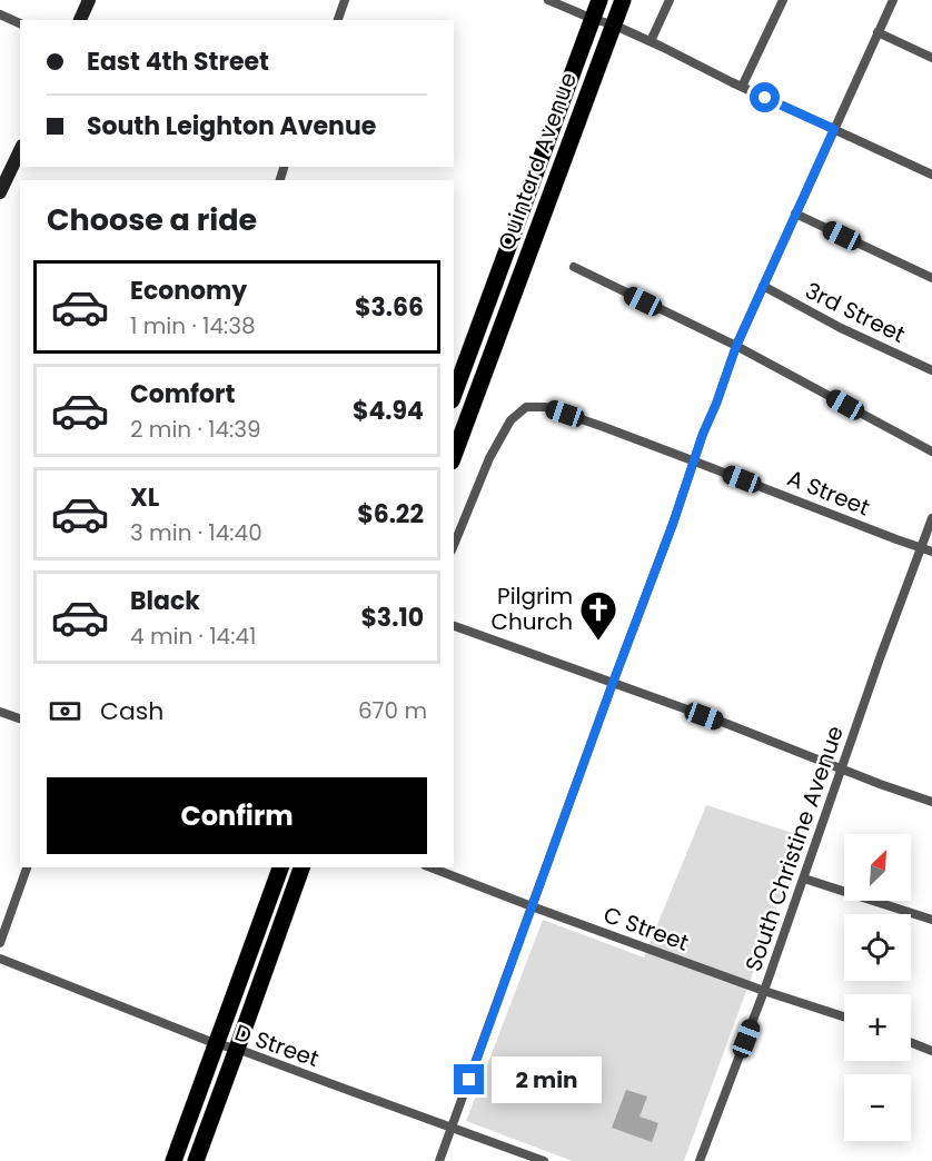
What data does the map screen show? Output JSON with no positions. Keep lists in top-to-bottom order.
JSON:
{
  "streets": {
    "highway": ["Quintard Avenue"],
    "street": [
      "3rd Street",
      "A Street",
      "South Christine Avenue",
      "C Street",
      "D Street"
    ]
  },
  "crossings": [
    ["A Street", "South Christine Avenue"],
    ["South Christine Avenue", "C Street"]
  ],
  "places": {
    "church": ["Pilgrim Church"]
  },
  "north": "top right",
  "page": {
    "banner": ["East 4th Street", "South Leighton Avenue"],
    "heading": "Choose a ride",
    "list": [
      {
        "name": "Economy",
        "note": "1 min · 14:38",
        "value": "$3.66"
      },
      {
        "name": "Comfort",
        "note": "2 min · 14:39",
        "value": "$4.94"
      },
      {
        "name": "XL",
        "note": "3 min · 14:40",
        "value": "$6.22"
      },
      {
        "name": "Black",
        "note": "4 min · 14:41",
        "value": "$3.10"
      }
    ],
    "pay": ["Cash", "670 m"],
    "buttons": "Confirm",
    "map_buttons": ["+", "−"],
    "bubble": "2 min"
  }
}
